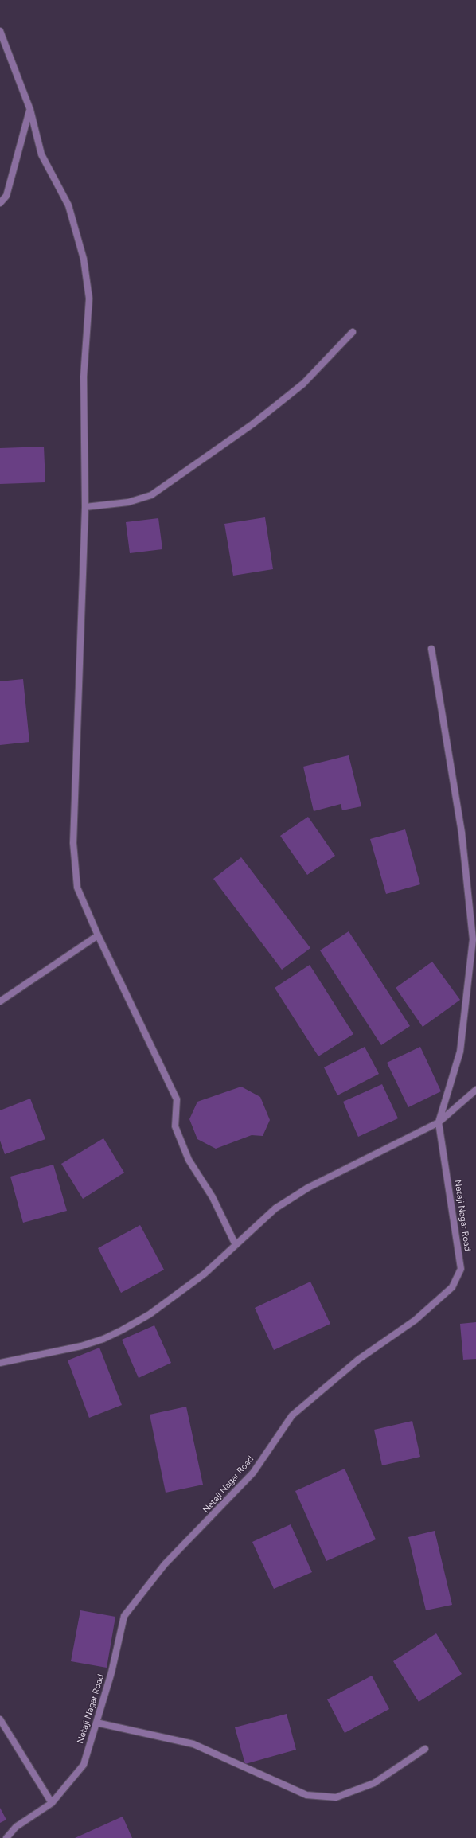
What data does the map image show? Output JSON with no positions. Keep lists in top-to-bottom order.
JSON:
{
  "streets": {
    "street": ["Netaji Nagar Road"]
  }
}
